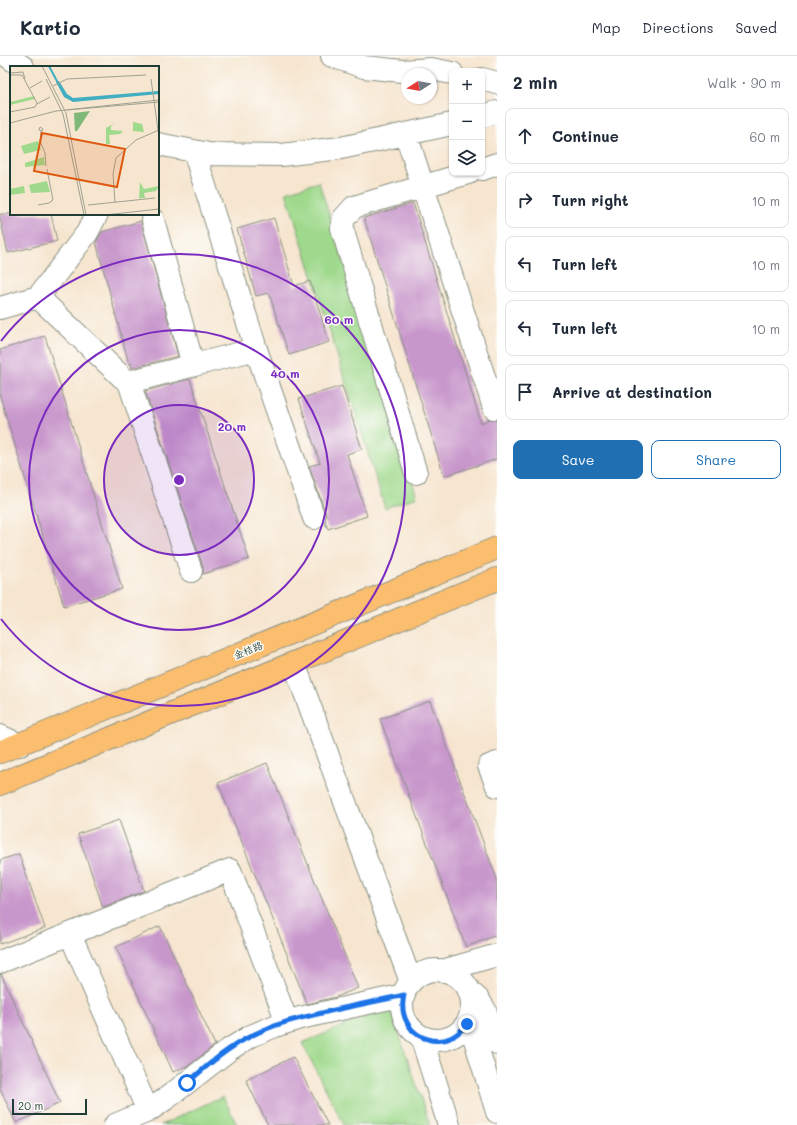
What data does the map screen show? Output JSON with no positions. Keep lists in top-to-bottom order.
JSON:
{
  "streets": {
    "main road": ["金桔路"]
  },
  "scale_bar": "20 m",
  "north": "left",
  "page": {
    "header": "Kartio",
    "nav": ["Map", "Directions", "Saved"],
    "heading": ["2 min", "Walk · 90 m"],
    "map_buttons": ["+", "−"],
    "list": [
      ["Continue", "60 m"],
      ["Turn right", "10 m"],
      ["Turn left", "10 m"],
      ["Turn left", "10 m"],
      "Arrive at destination"
    ],
    "buttons": ["Save", "Share"],
    "scale": "20 m"
  },
  "rings": ["60 m", "40 m", "20 m"]
}
